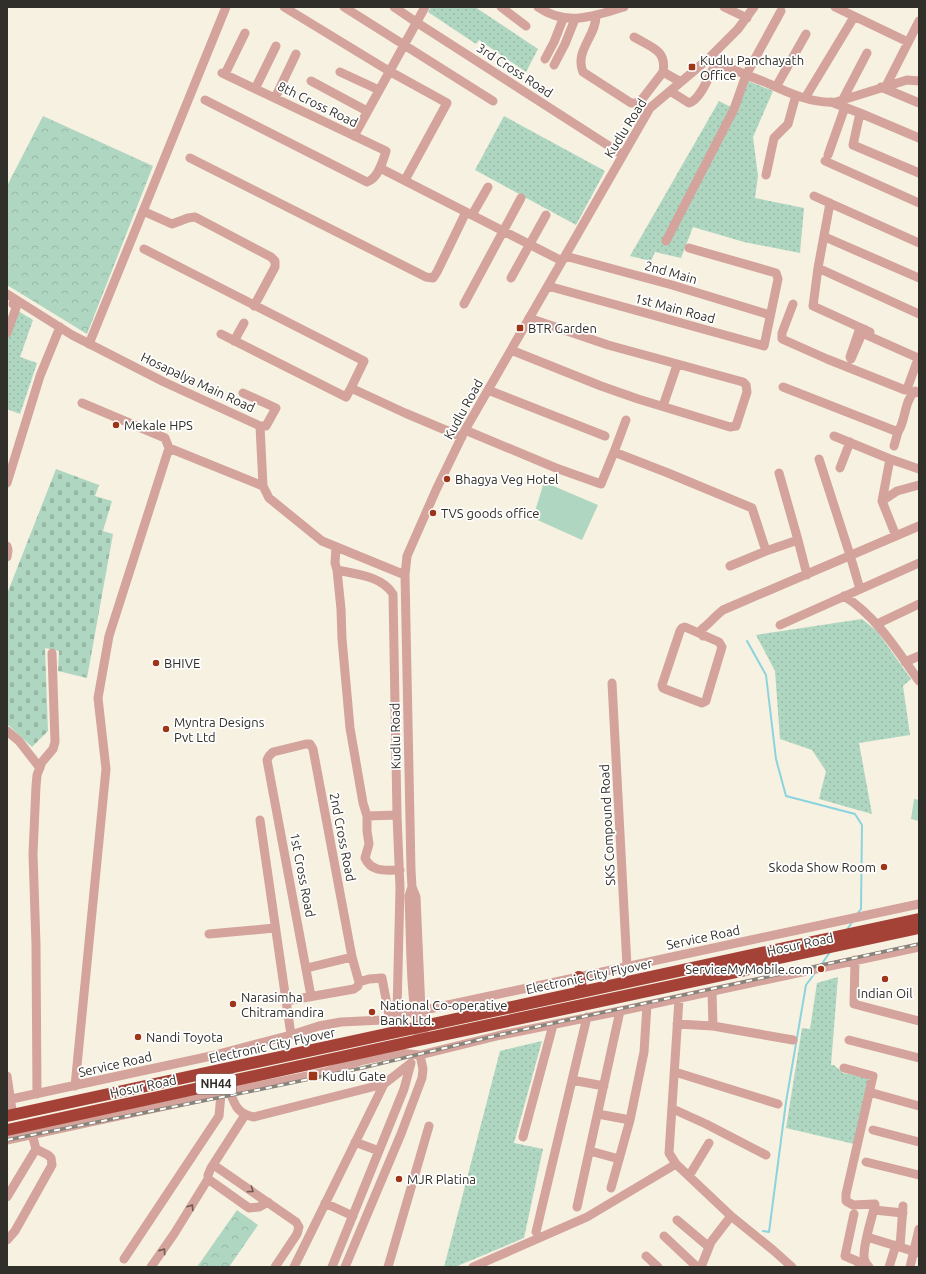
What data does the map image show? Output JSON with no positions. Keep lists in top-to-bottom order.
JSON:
{
  "streets": {
    "highway": ["Hosur Road", "Electronic City Flyover", "NH44"],
    "street": [
      "3rd Cross Road",
      "8th Cross Road",
      "Kudlu Road",
      "2nd Main",
      "1st Main Road",
      "Hosapalya Main Road",
      "SKS Compound Road",
      "2nd Cross Road",
      "1st Cross Road",
      "Service Road"
    ]
  },
  "crossings": [
    ["3rd Cross Road", "Kudlu Road"],
    ["8th Cross Road", "2nd Main"],
    ["Kudlu Road", "2nd Main"],
    ["Kudlu Road", "1st Main Road"],
    ["Kudlu Road", "Hosur Road"],
    ["2nd Main", "1st Main Road"],
    ["SKS Compound Road", "Service Road"],
    ["2nd Cross Road", "1st Cross Road"],
    ["Service Road", "Hosur Road"],
    ["Service Road", "Electronic City Flyover"],
    ["Hosur Road", "Electronic City Flyover"]
  ],
  "places": {
    "transit": ["Kudlu Panchayath Office", "BTR Garden", "Kudlu Gate"],
    "other": [
      "Mekale HPS",
      "Bhagya Veg Hotel",
      "TVS goods office",
      "BHIVE",
      "Myntra Designs Pvt Ltd",
      "Skoda Show Room",
      "ServiceMyMobile.com",
      "Indian Oil",
      "Narasimha Chitramandira",
      "National Co-operative Bank Ltd.",
      "Nandi Toyota",
      "MJR Platina"
    ]
  }
}
